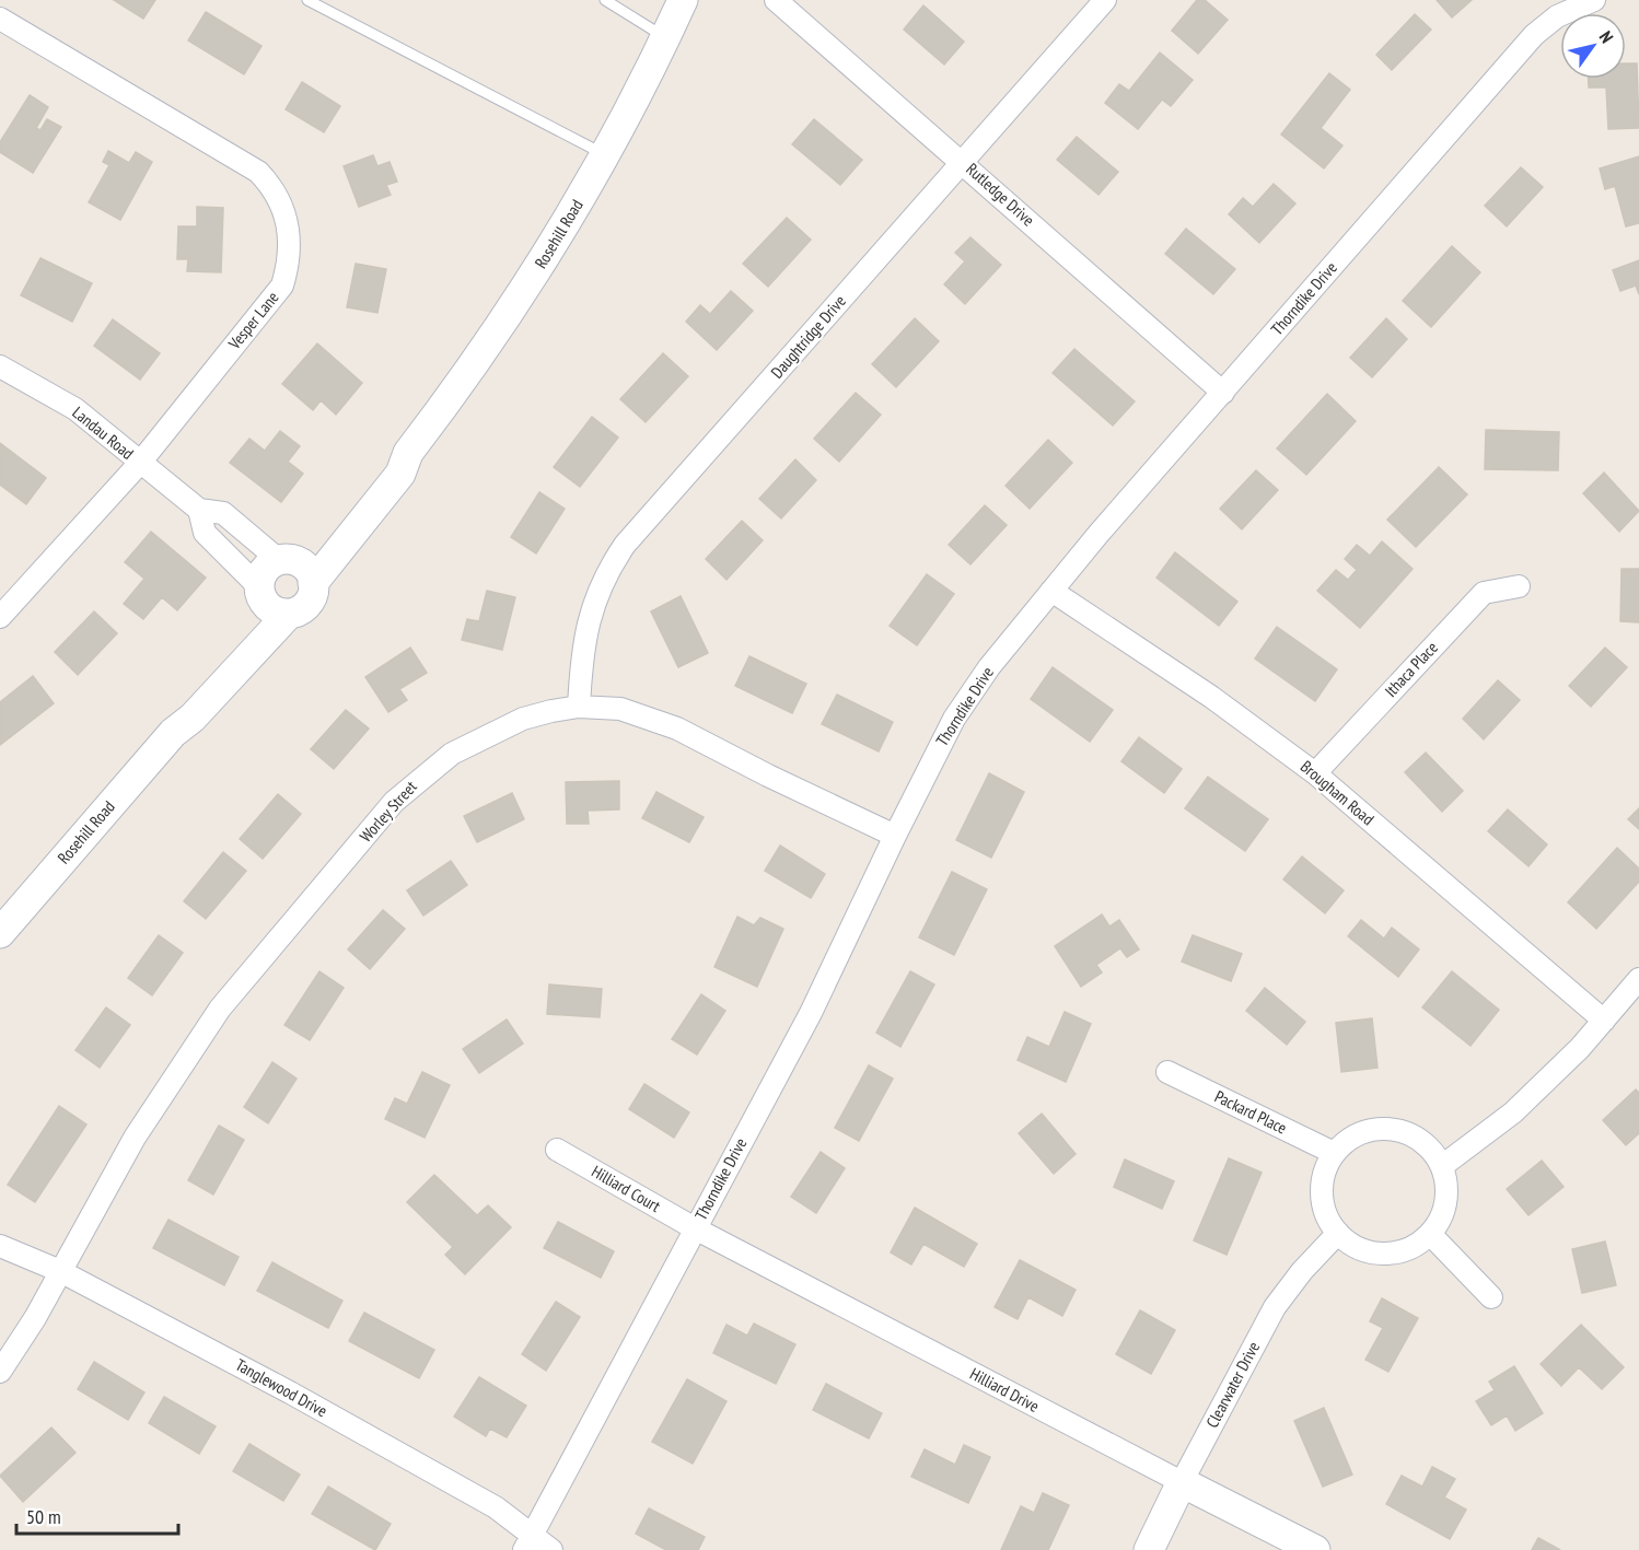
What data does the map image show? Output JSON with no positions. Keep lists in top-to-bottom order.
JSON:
{
  "streets": {
    "main road": ["Rosehill Road", "Clearwater Drive", "Hilliard Drive"],
    "street": [
      "Rutledge Drive",
      "Thorndike Drive",
      "Vesper Lane",
      "Daughtridge Drive",
      "Landau Road",
      "Ithaca Place",
      "Brougham Road",
      "Worley Street",
      "Packard Place",
      "Hilliard Court",
      "Tanglewood Drive"
    ]
  },
  "crossings": [
    ["Rutledge Drive", "Thorndike Drive"],
    ["Rutledge Drive", "Daughtridge Drive"],
    ["Rosehill Road", "Landau Road"],
    ["Thorndike Drive", "Brougham Road"],
    ["Thorndike Drive", "Worley Street"],
    ["Thorndike Drive", "Hilliard Court"],
    ["Thorndike Drive", "Tanglewood Drive"],
    ["Thorndike Drive", "Hilliard Drive"],
    ["Vesper Lane", "Landau Road"],
    ["Daughtridge Drive", "Worley Street"],
    ["Ithaca Place", "Brougham Road"],
    ["Worley Street", "Tanglewood Drive"],
    ["Packard Place", "Clearwater Drive"],
    ["Hilliard Court", "Hilliard Drive"],
    ["Clearwater Drive", "Hilliard Drive"]
  ],
  "scale_bar": "50 m",
  "north": "top right"
}
